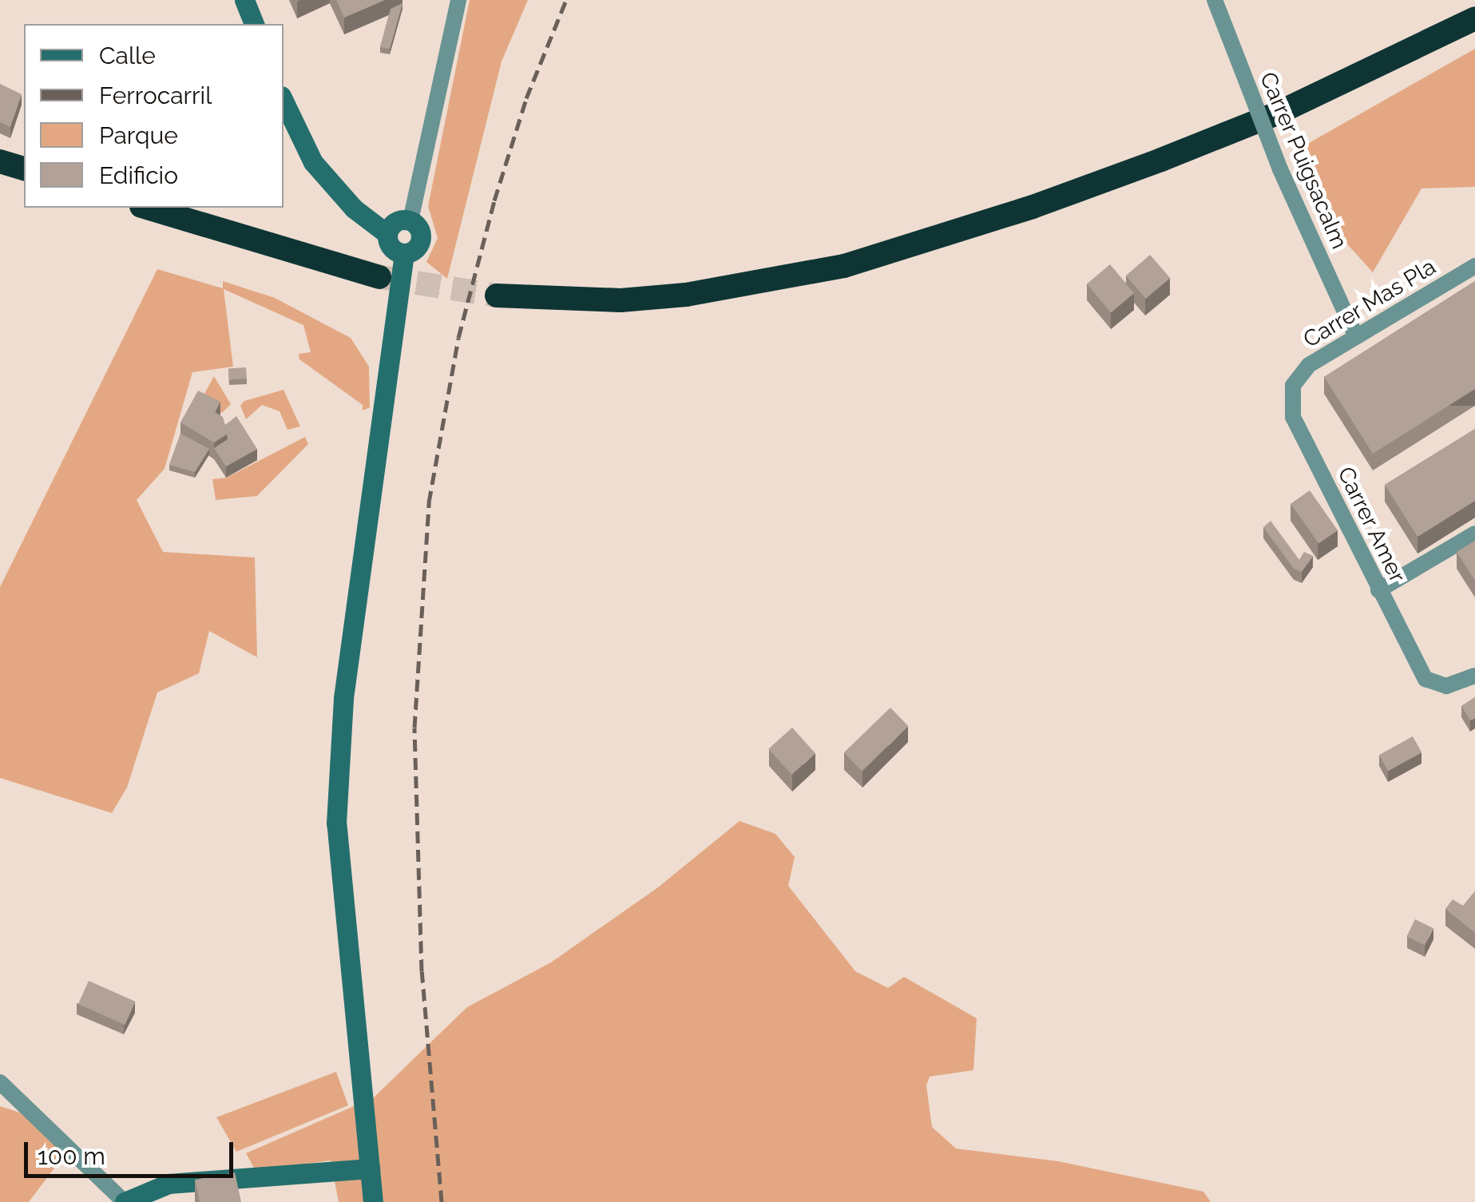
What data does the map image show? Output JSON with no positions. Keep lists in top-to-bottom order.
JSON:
{
  "streets": {
    "street": ["Carrer Puigsacalm", "Carrer Mas Pla", "Carrer Amer"]
  },
  "crossings": [
    ["Carrer Puigsacalm", "Carrer Mas Pla"],
    ["Carrer Mas Pla", "Carrer Amer"]
  ],
  "legend": [
    "Calle",
    "Ferrocarril",
    "Parque",
    "Edificio"
  ],
  "scale_bar": "100 m"
}
